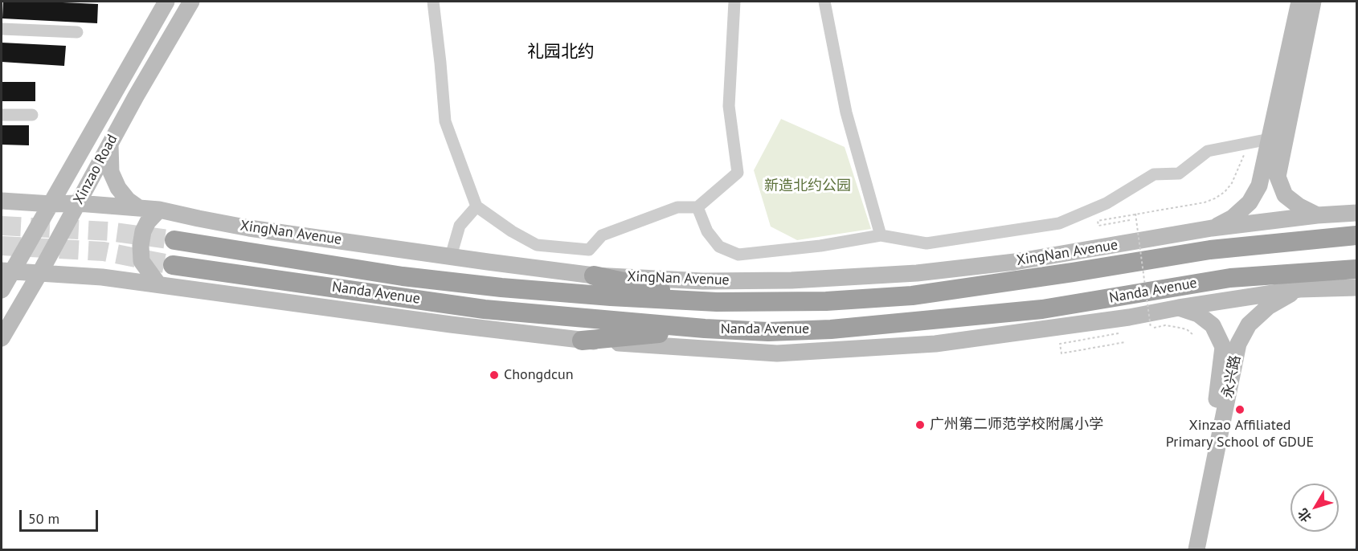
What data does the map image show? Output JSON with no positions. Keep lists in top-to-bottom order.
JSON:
{
  "streets": {
    "highway": ["Nanda Avenue"],
    "main road": ["Xinzao Road", "XingNan Avenue", "永兴路"]
  },
  "crossings": [
    ["Xinzao Road", "XingNan Avenue"]
  ],
  "districts": ["礼园北约"],
  "parks": ["新造北约公园"],
  "places": ["Chongdcun", "Xinzao Affiliated Primary School of GDUE", "广州第二师范学校附属小学"],
  "scale_bar": "50 m",
  "north": "bottom left"
}
